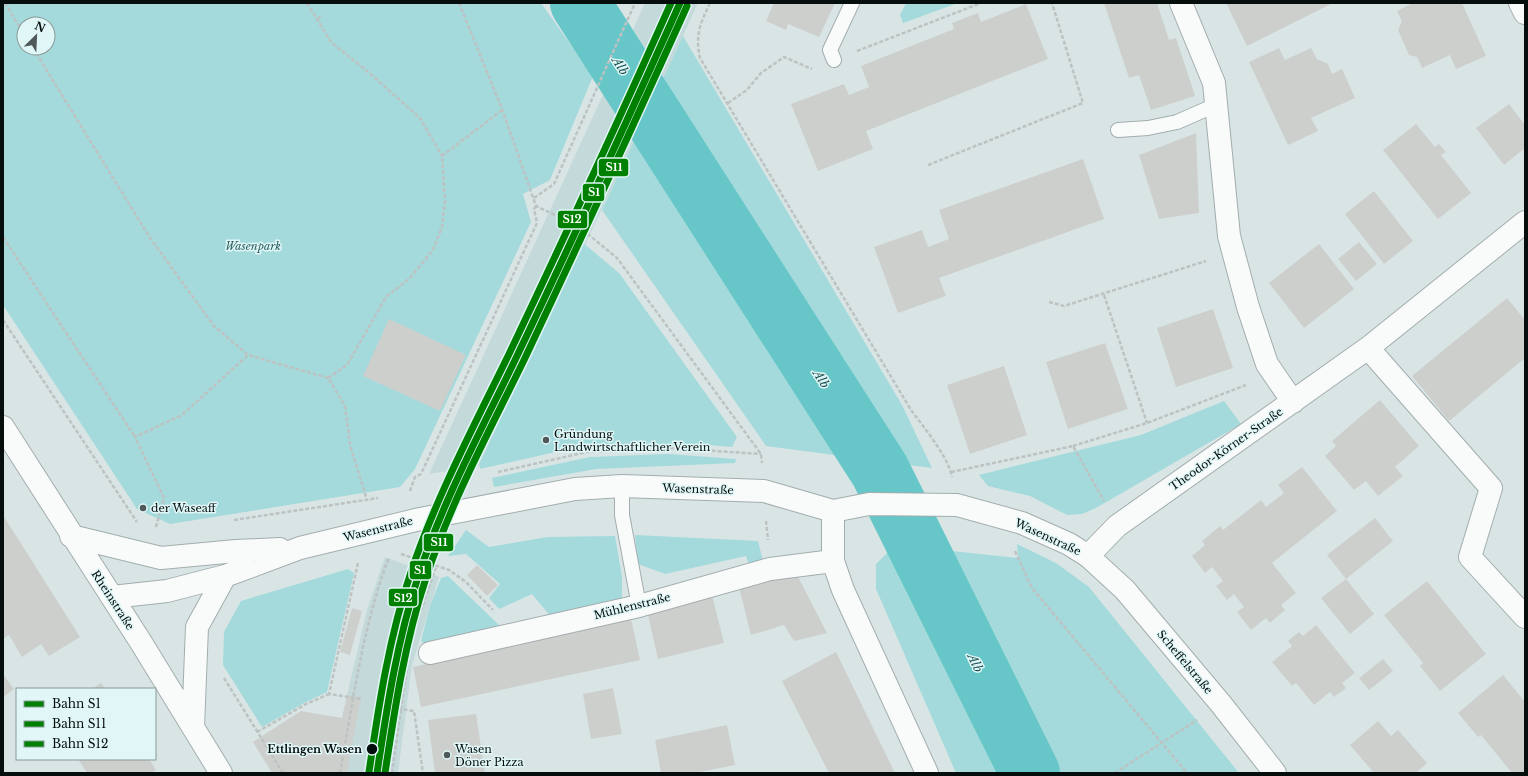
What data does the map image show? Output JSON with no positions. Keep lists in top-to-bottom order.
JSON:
{
  "streets": {
    "street": [
      "Theodor-Körner-Straße",
      "Wasenstraße",
      "Rheinstraße",
      "Mühlenstraße",
      "Scheffelstraße"
    ]
  },
  "crossings": [
    ["Theodor-Körner-Straße", "Wasenstraße"],
    ["Theodor-Körner-Straße", "Scheffelstraße"],
    ["Wasenstraße", "Rheinstraße"],
    ["Wasenstraße", "Scheffelstraße"]
  ],
  "water": ["Alb"],
  "parks": ["Wasenpark"],
  "places": [
    "Gründung Landwirtschaftlicher Verein",
    "der Waseaff",
    "Ettlingen Wasen",
    "Wasen Döner Pizza"
  ],
  "lines": ["rail line S1", "rail line S12", "rail line S11"],
  "legend": ["Bahn S1", "Bahn S11", "Bahn S12"],
  "north": "top right"
}
